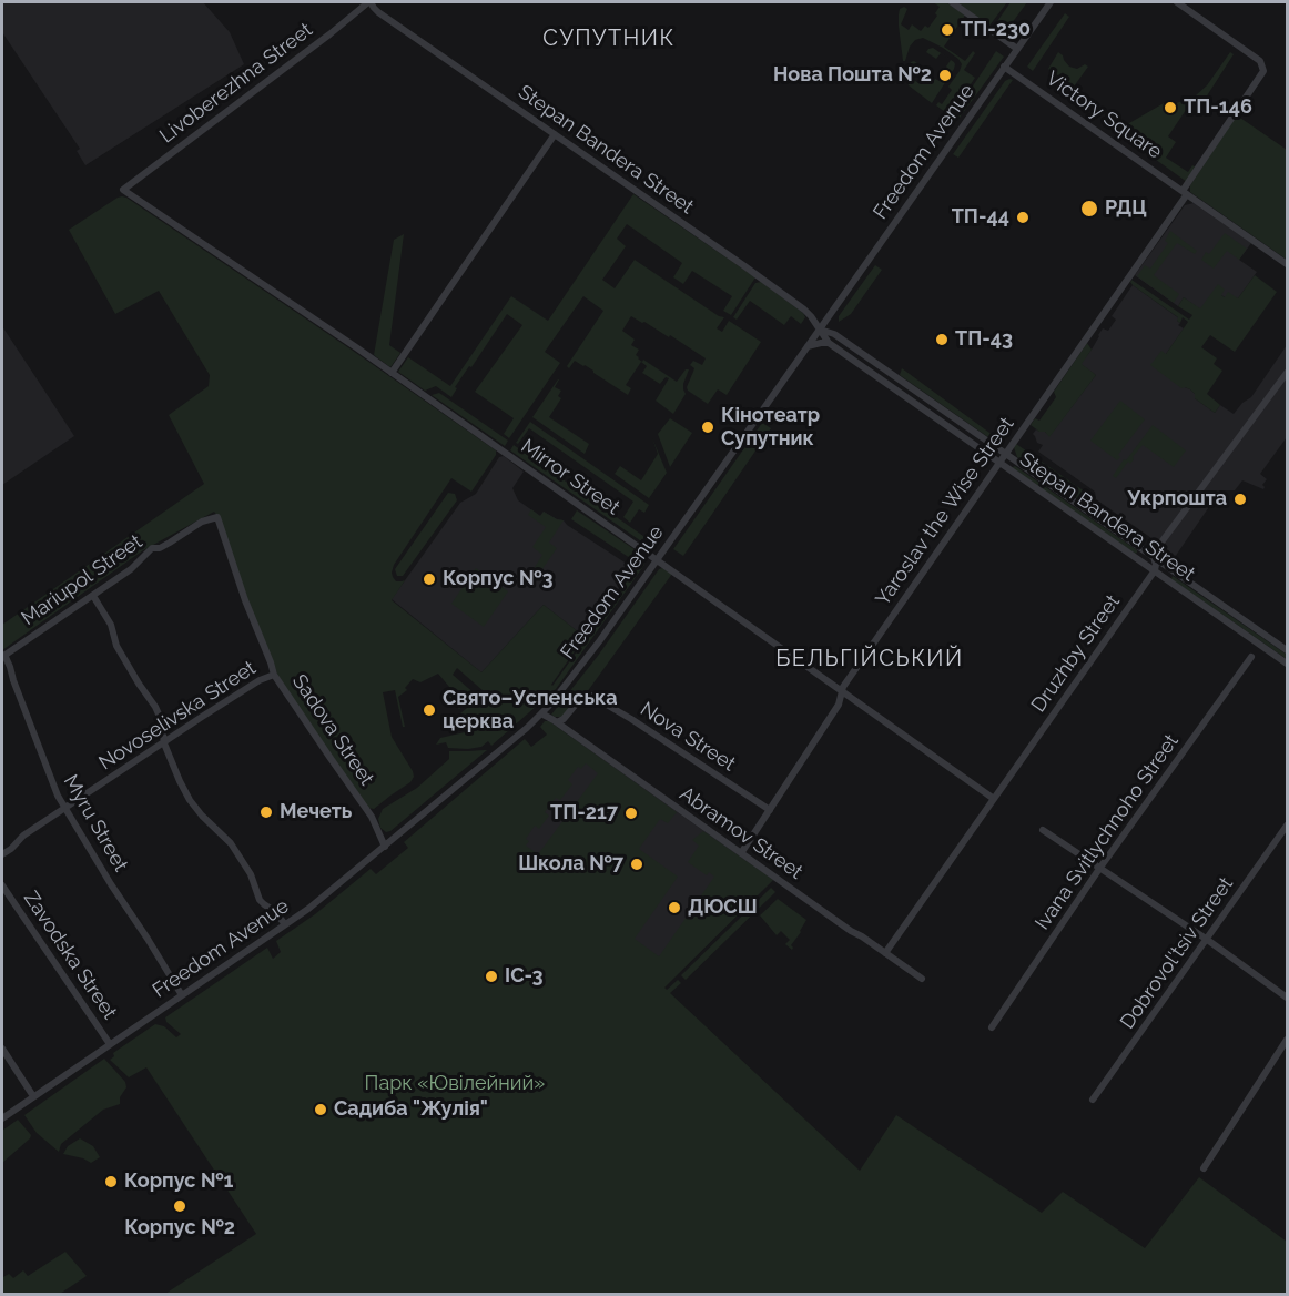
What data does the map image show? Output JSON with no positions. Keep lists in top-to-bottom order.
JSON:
{
  "streets": {
    "street": [
      "Livoberezhna Street",
      "Victory Square",
      "Stepan Bandera Street",
      "Freedom Avenue",
      "Mirror Street",
      "Yaroslav the Wise Street",
      "Mariupol Street",
      "Druzhby Street",
      "Novoselivska Street",
      "Sadova Street",
      "Nova Street",
      "Myru Street",
      "Ivana Svitlychnoho Street",
      "Abramov Street",
      "Dobrovol'tsiv Street",
      "Zavodska Street"
    ]
  },
  "crossings": [
    ["Livoberezhna Street", "Stepan Bandera Street"],
    ["Livoberezhna Street", "Mirror Street"],
    ["Victory Square", "Freedom Avenue"],
    ["Victory Square", "Yaroslav the Wise Street"],
    ["Stepan Bandera Street", "Freedom Avenue"],
    ["Stepan Bandera Street", "Yaroslav the Wise Street"],
    ["Stepan Bandera Street", "Druzhby Street"],
    ["Freedom Avenue", "Mirror Street"],
    ["Freedom Avenue", "Sadova Street"],
    ["Freedom Avenue", "Myru Street"],
    ["Freedom Avenue", "Abramov Street"],
    ["Freedom Avenue", "Zavodska Street"],
    ["Mirror Street", "Yaroslav the Wise Street"],
    ["Mirror Street", "Druzhby Street"],
    ["Yaroslav the Wise Street", "Nova Street"],
    ["Yaroslav the Wise Street", "Abramov Street"],
    ["Mariupol Street", "Sadova Street"],
    ["Mariupol Street", "Myru Street"],
    ["Druzhby Street", "Abramov Street"],
    ["Novoselivska Street", "Sadova Street"],
    ["Novoselivska Street", "Myru Street"],
    ["Nova Street", "Abramov Street"]
  ],
  "districts": ["СУПУТНИК", "БЕЛЬГІЙСЬКИЙ"],
  "parks": ["Парк «Ювілейний»"],
  "places": [
    "ТП-230",
    "Нова Пошта №2",
    "ТП-146",
    "РДЦ",
    "ТП-44",
    "ТП-43",
    "Кінотеатр Супутник",
    "Укрпошта",
    "Корпус №3",
    "Свято–Успенська церква",
    "Мечеть",
    "ТП-217",
    "Школа №7",
    "ДЮСШ",
    "ІС-3",
    "Садиба \"Жулія\"",
    "Корпус №1",
    "Корпус №2"
  ]
}
